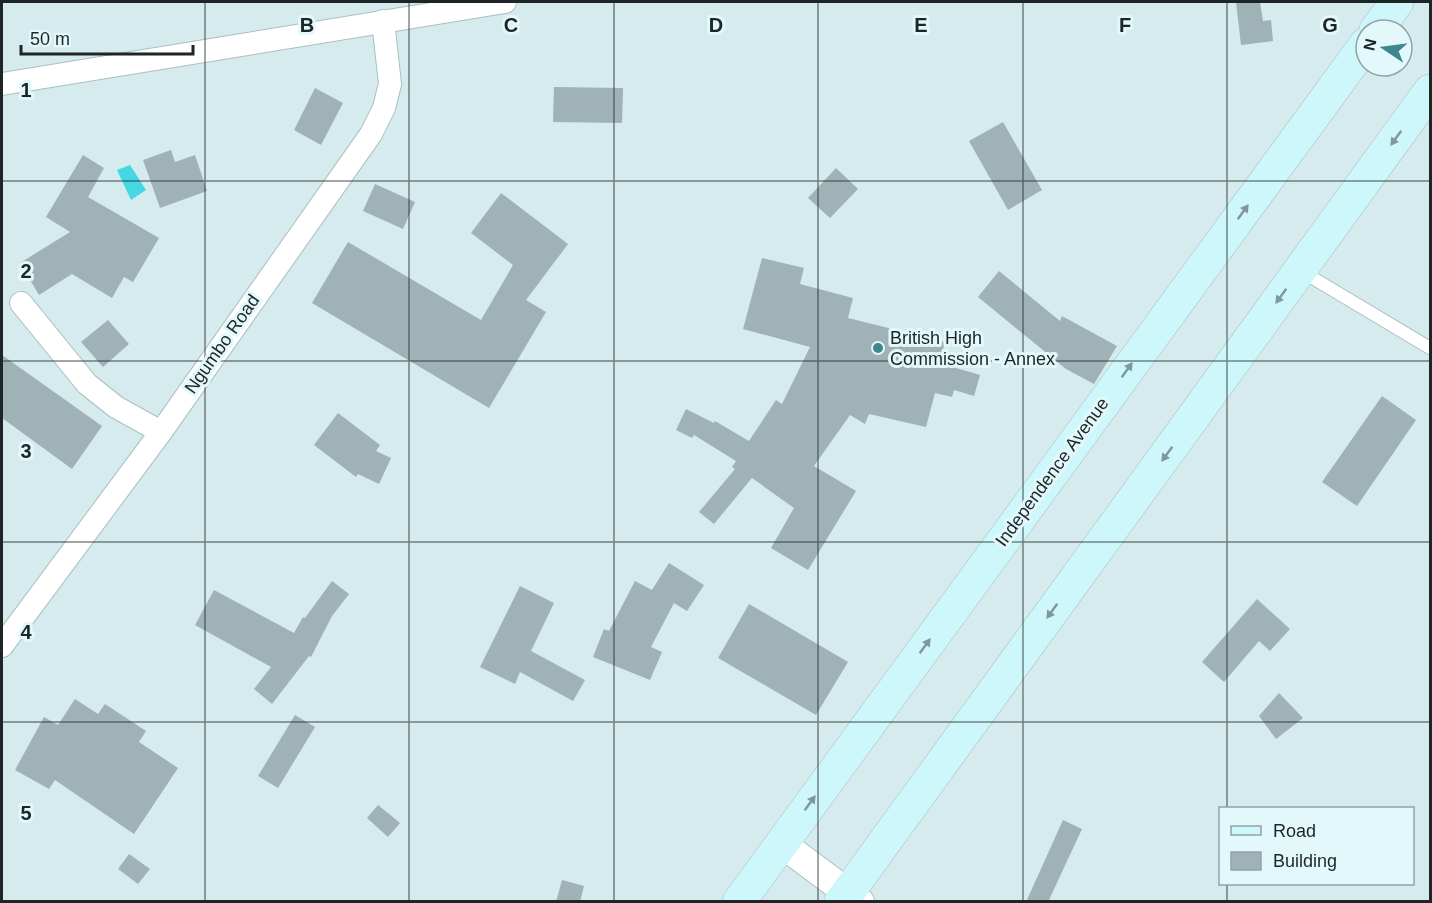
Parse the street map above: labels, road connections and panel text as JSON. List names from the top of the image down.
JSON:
{
  "streets": {
    "main road": ["Independence Avenue"],
    "street": ["Ngumbo Road"]
  },
  "places": ["British High Commission - Annex"],
  "legend": ["Road", "Building"],
  "scale_bar": "50 m",
  "north": "left",
  "grid": {
    "columns": [
      "B",
      "C",
      "D",
      "E",
      "F",
      "G"
    ],
    "rows": [
      "1",
      "2",
      "3",
      "4",
      "5"
    ]
  }
}
